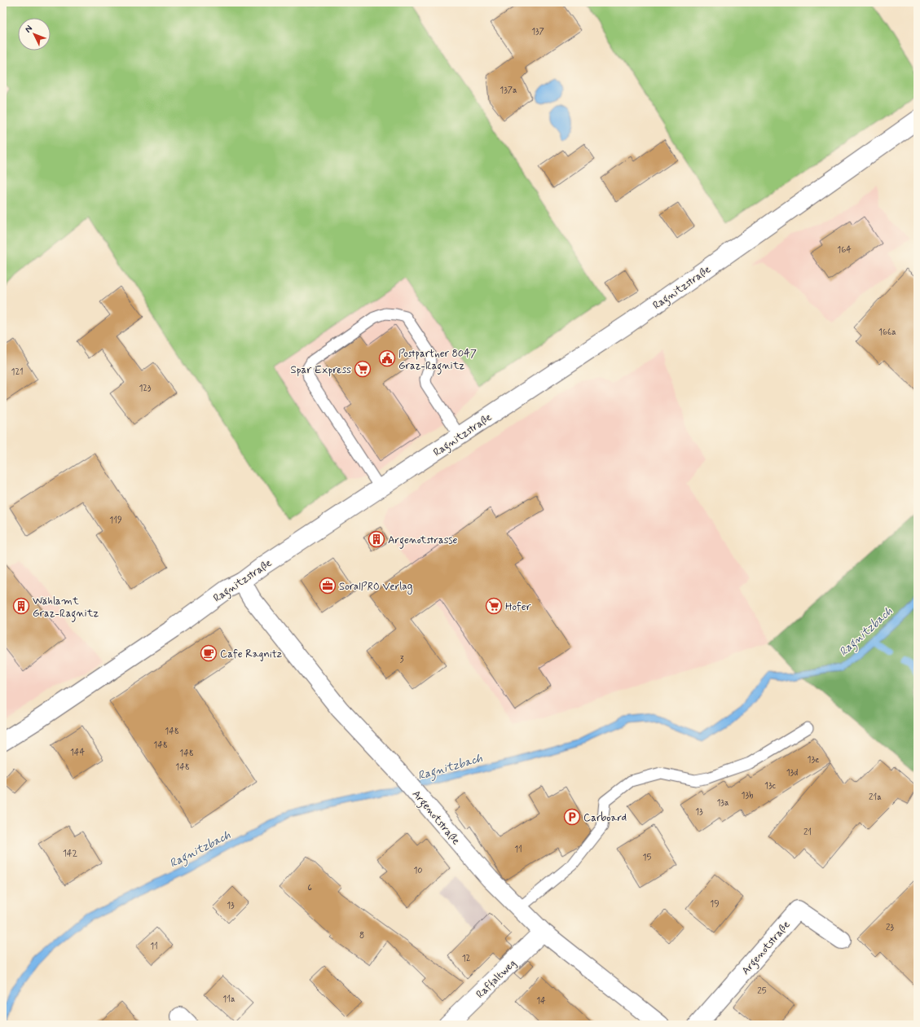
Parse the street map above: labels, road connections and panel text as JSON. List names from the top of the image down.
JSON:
{
  "streets": {
    "main road": ["Ragnitzstraße", "Argenotstraße", "Raffaltweg"]
  },
  "crossings": [
    ["Ragnitzstraße", "Argenotstraße"],
    ["Argenotstraße", "Raffaltweg"]
  ],
  "water": ["Ragnitzbach"],
  "places": {
    "public building": ["Postpartner 8047 Graz-Ragnitz"],
    "supermarket": ["Spar Express", "Hofer"],
    "building": ["Argenotstrasse", "Wählamt Graz-Ragnitz"],
    "office": ["SoralPRO Verlag"],
    "cafe": ["Cafe Ragnitz"],
    "parking": ["Carboard"]
  },
  "house_numbers": [
    "137",
    "137a",
    "164",
    "166a",
    "121",
    "123",
    "119",
    "3",
    "148",
    "148",
    "144",
    "148",
    "13e",
    "148",
    "13d",
    "13c",
    "13b",
    "21a",
    "13a",
    "13",
    "21",
    "11",
    "142",
    "15",
    "10",
    "6",
    "19",
    "13",
    "23",
    "8",
    "11",
    "12",
    "25",
    "11a",
    "14"
  ],
  "north": "top left"
}
